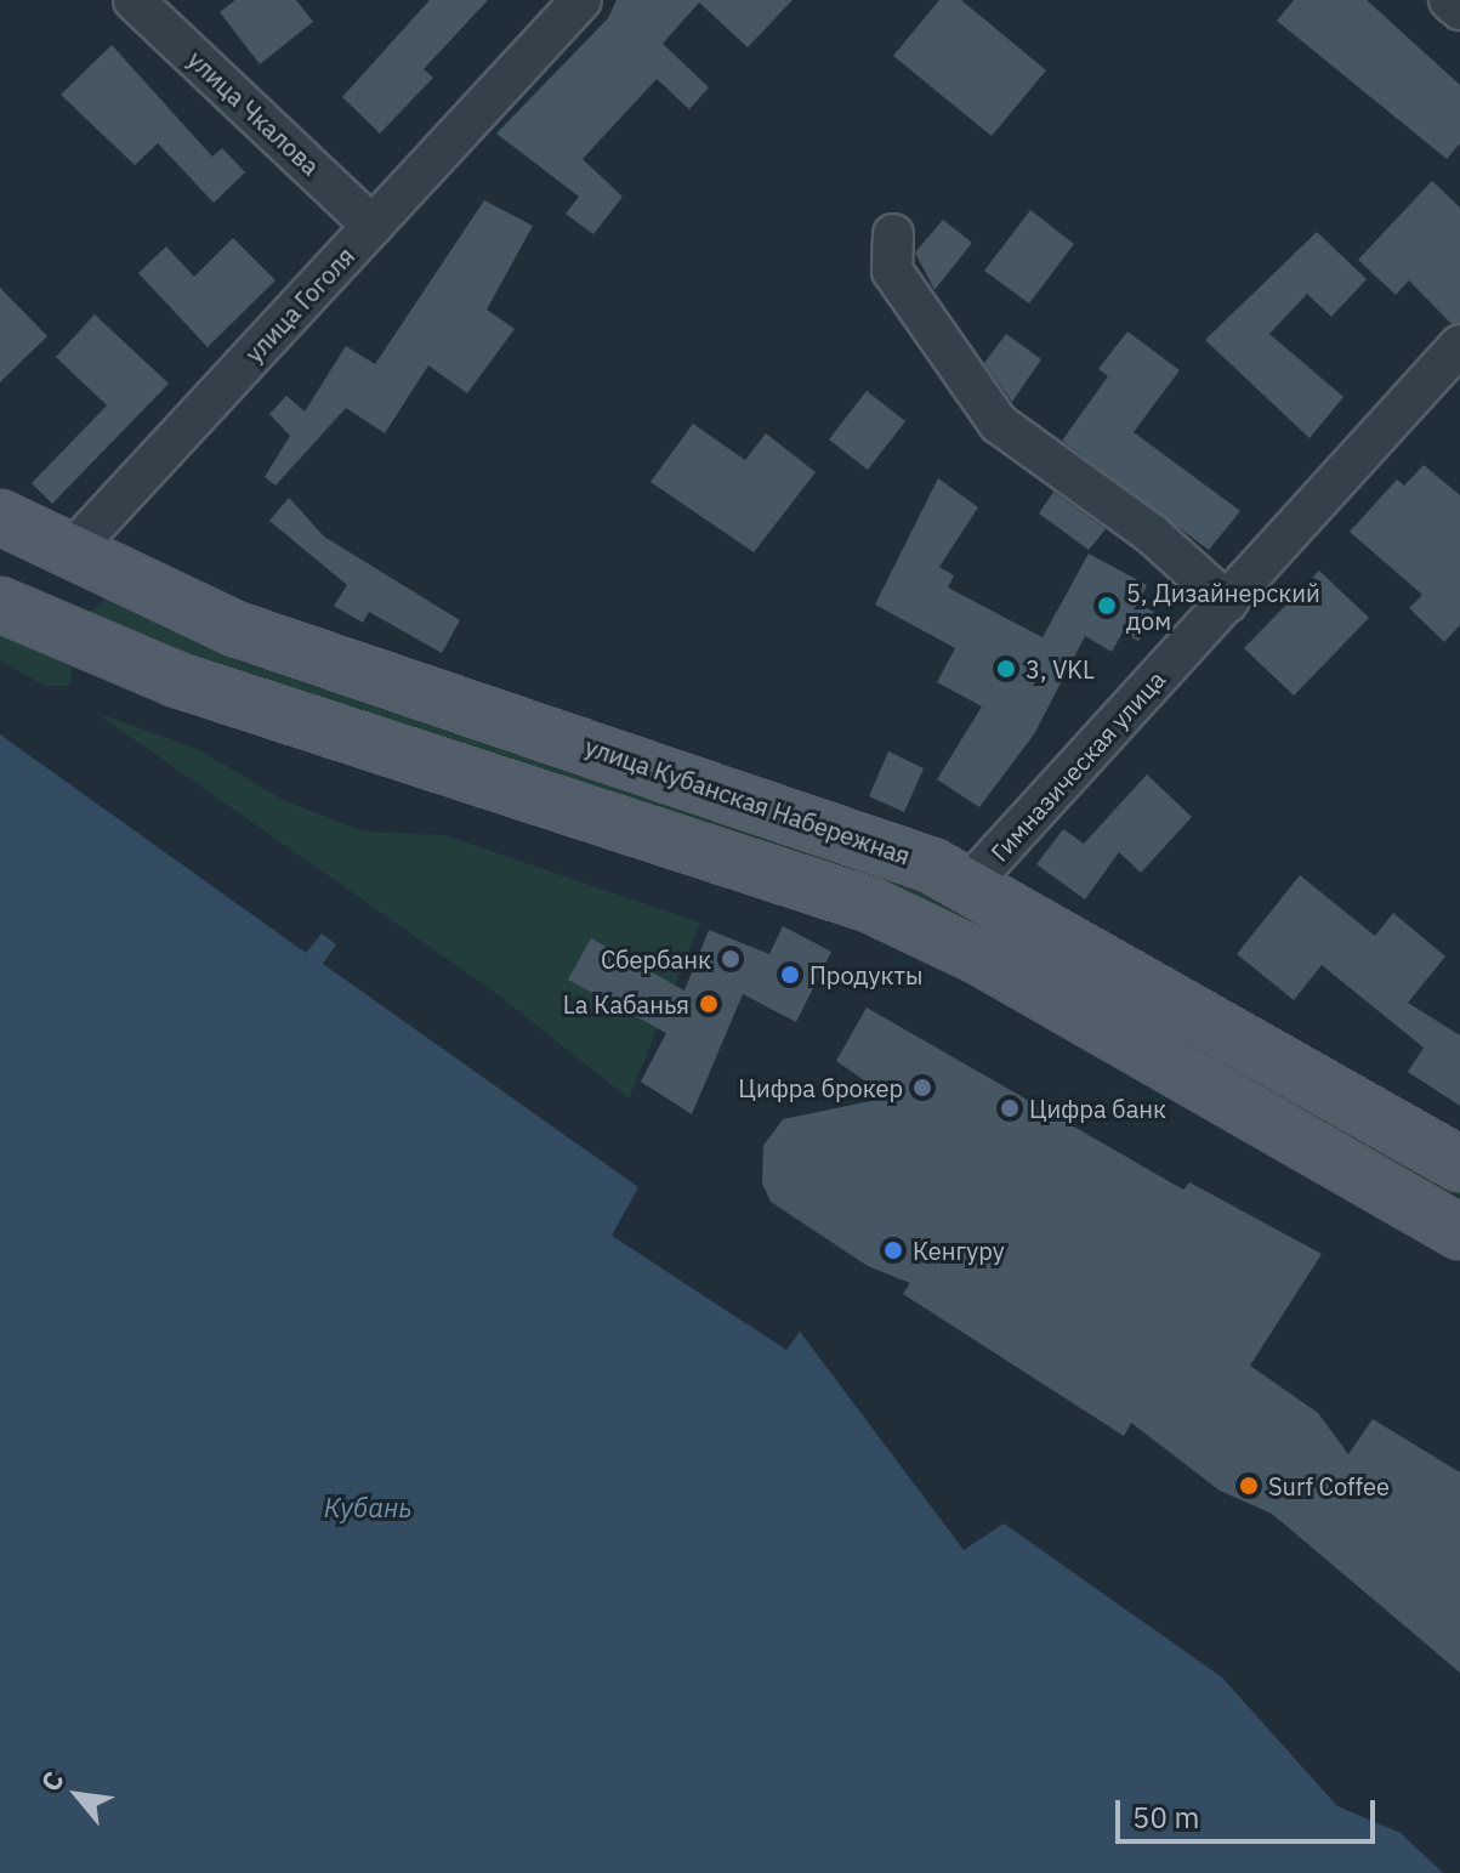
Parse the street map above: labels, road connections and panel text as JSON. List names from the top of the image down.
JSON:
{
  "streets": {
    "main road": ["улица Гоголя", "улица Кубанская Набережная"],
    "street": ["улица Чкалова", "Гимназическая улица"]
  },
  "crossings": [
    ["улица Чкалова", "улица Гоголя"],
    ["улица Гоголя", "улица Кубанская Набережная"],
    ["Гимназическая улица", "улица Кубанская Набережная"]
  ],
  "water": ["Кубань"],
  "places": [
    "5, Дизайнерский дом",
    "3, VKL",
    "Сбербанк",
    "Продукты",
    "La Кабанья",
    "Цифра брокер",
    "Цифра банк",
    "Кенгуру",
    "Surf Coffee"
  ],
  "scale_bar": "50 m",
  "north": "top left"
}
